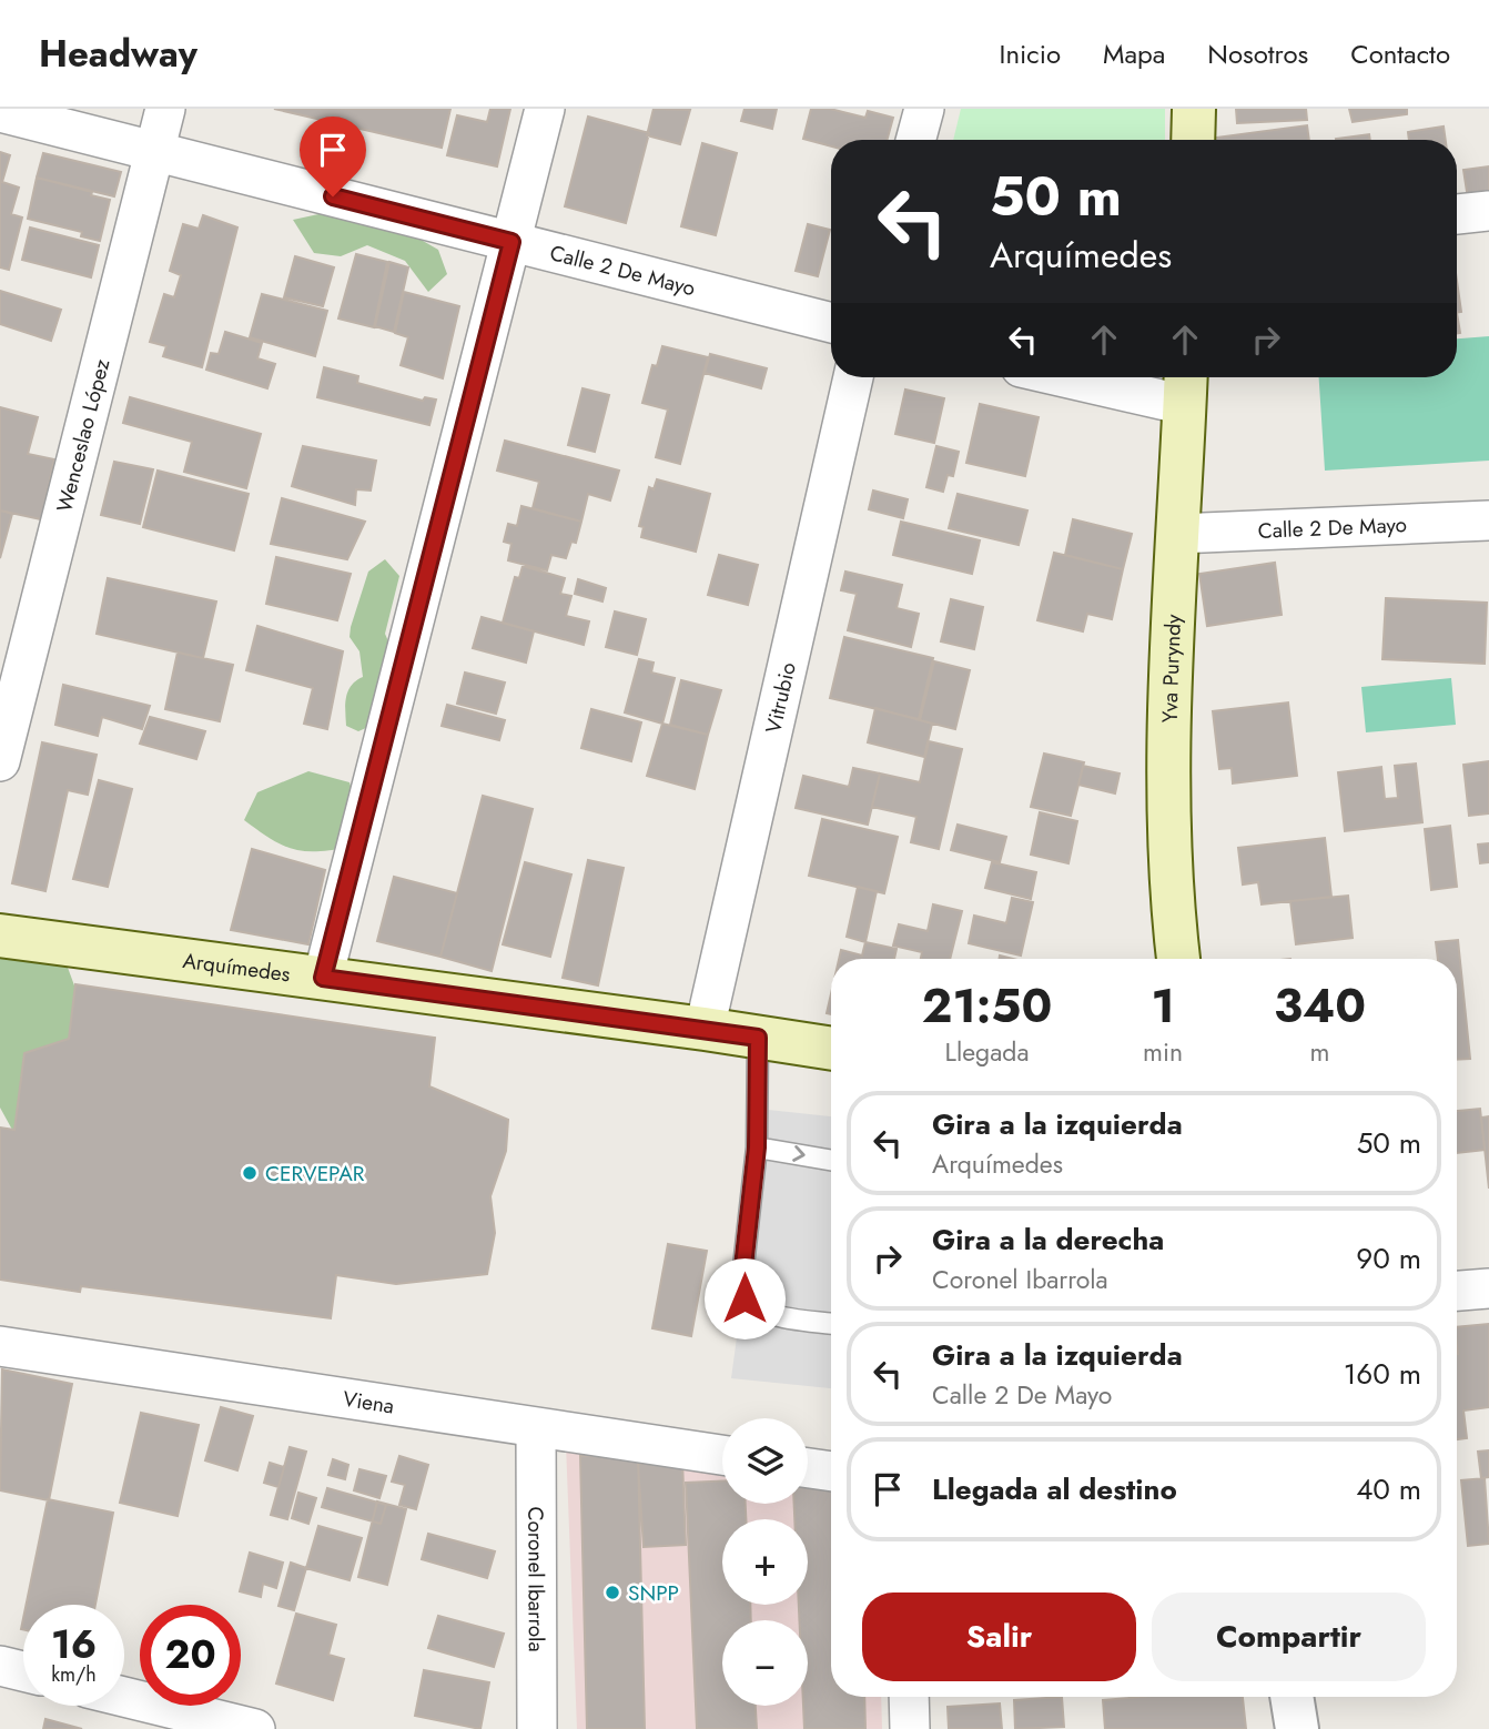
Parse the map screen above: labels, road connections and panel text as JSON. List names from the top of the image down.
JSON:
{
  "streets": {
    "main road": ["Yva Puryndy", "Arquímedes"],
    "street": [
      "Calle 2 De Mayo",
      "Wenceslao López",
      "Vitrubio",
      "Viena",
      "Coronel Ibarrola"
    ]
  },
  "crossings": [
    ["Calle 2 De Mayo", "Wenceslao López"],
    ["Calle 2 De Mayo", "Yva Puryndy"],
    ["Vitrubio", "Arquímedes"],
    ["Viena", "Coronel Ibarrola"]
  ],
  "places": ["CERVEPAR", "SNPP"],
  "page": {
    "header": "Headway",
    "nav": [
      "Inicio",
      "Mapa",
      "Nosotros",
      "Contacto"
    ],
    "turn": ["50 m", "Arquímedes"],
    "eta": [
      "21:50",
      "Llegada",
      "1",
      "min",
      "340",
      "m"
    ],
    "list": [
      {
        "name": "Gira a la izquierda",
        "note": "Arquímedes",
        "value": "50 m"
      },
      {
        "name": "Gira a la derecha",
        "note": "Coronel Ibarrola",
        "value": "90 m"
      },
      {
        "name": "Gira a la izquierda",
        "note": "Calle 2 De Mayo",
        "value": "160 m"
      },
      {
        "name": "Llegada al destino",
        "value": "40 m"
      }
    ],
    "map_buttons": ["+", "−"],
    "buttons": ["Salir", "Compartir"],
    "speed": "16 km/h",
    "limit": "20"
  }
}
